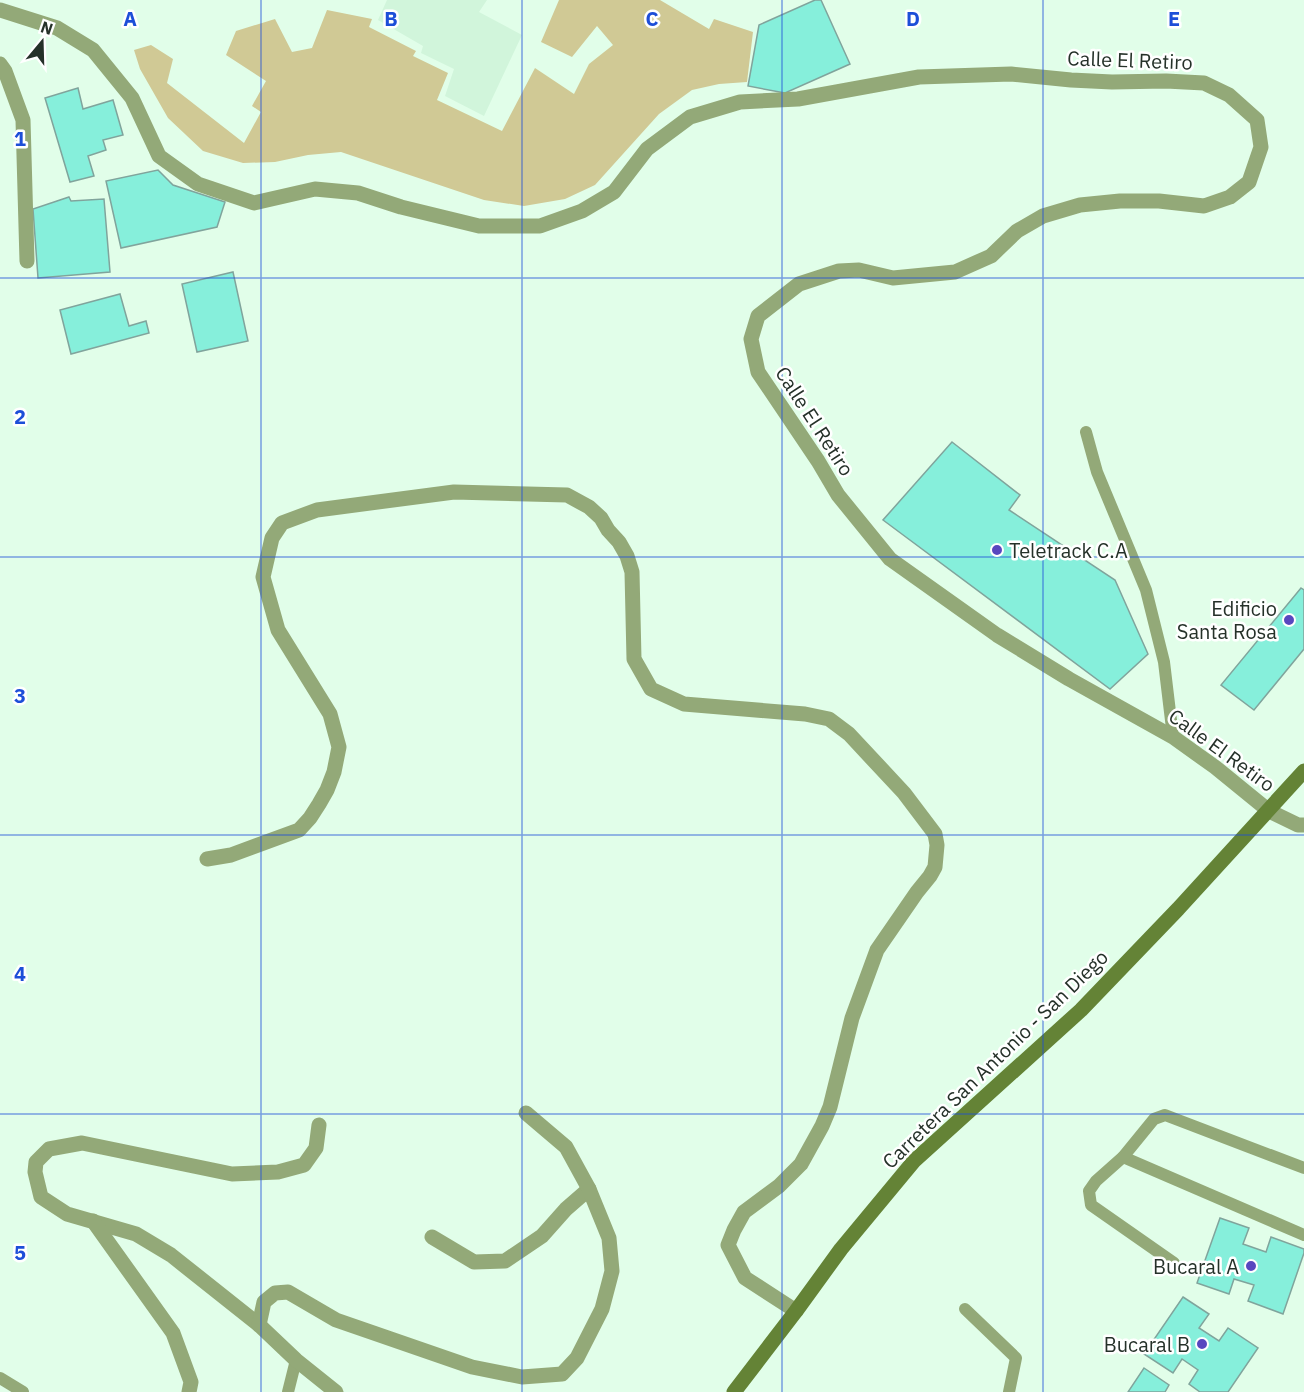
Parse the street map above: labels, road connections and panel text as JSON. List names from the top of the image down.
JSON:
{
  "streets": {
    "street": ["Calle El Retiro", "Carretera San Antonio - San Diego"]
  },
  "crossings": [
    ["Calle El Retiro", "Carretera San Antonio - San Diego"]
  ],
  "places": [
    "Teletrack C.A",
    "Edificio Santa Rosa",
    "Bucaral A",
    "Bucaral B"
  ],
  "north": "top",
  "grid": {
    "columns": [
      "A",
      "B",
      "C",
      "D",
      "E"
    ],
    "rows": [
      "1",
      "2",
      "3",
      "4",
      "5"
    ]
  }
}
